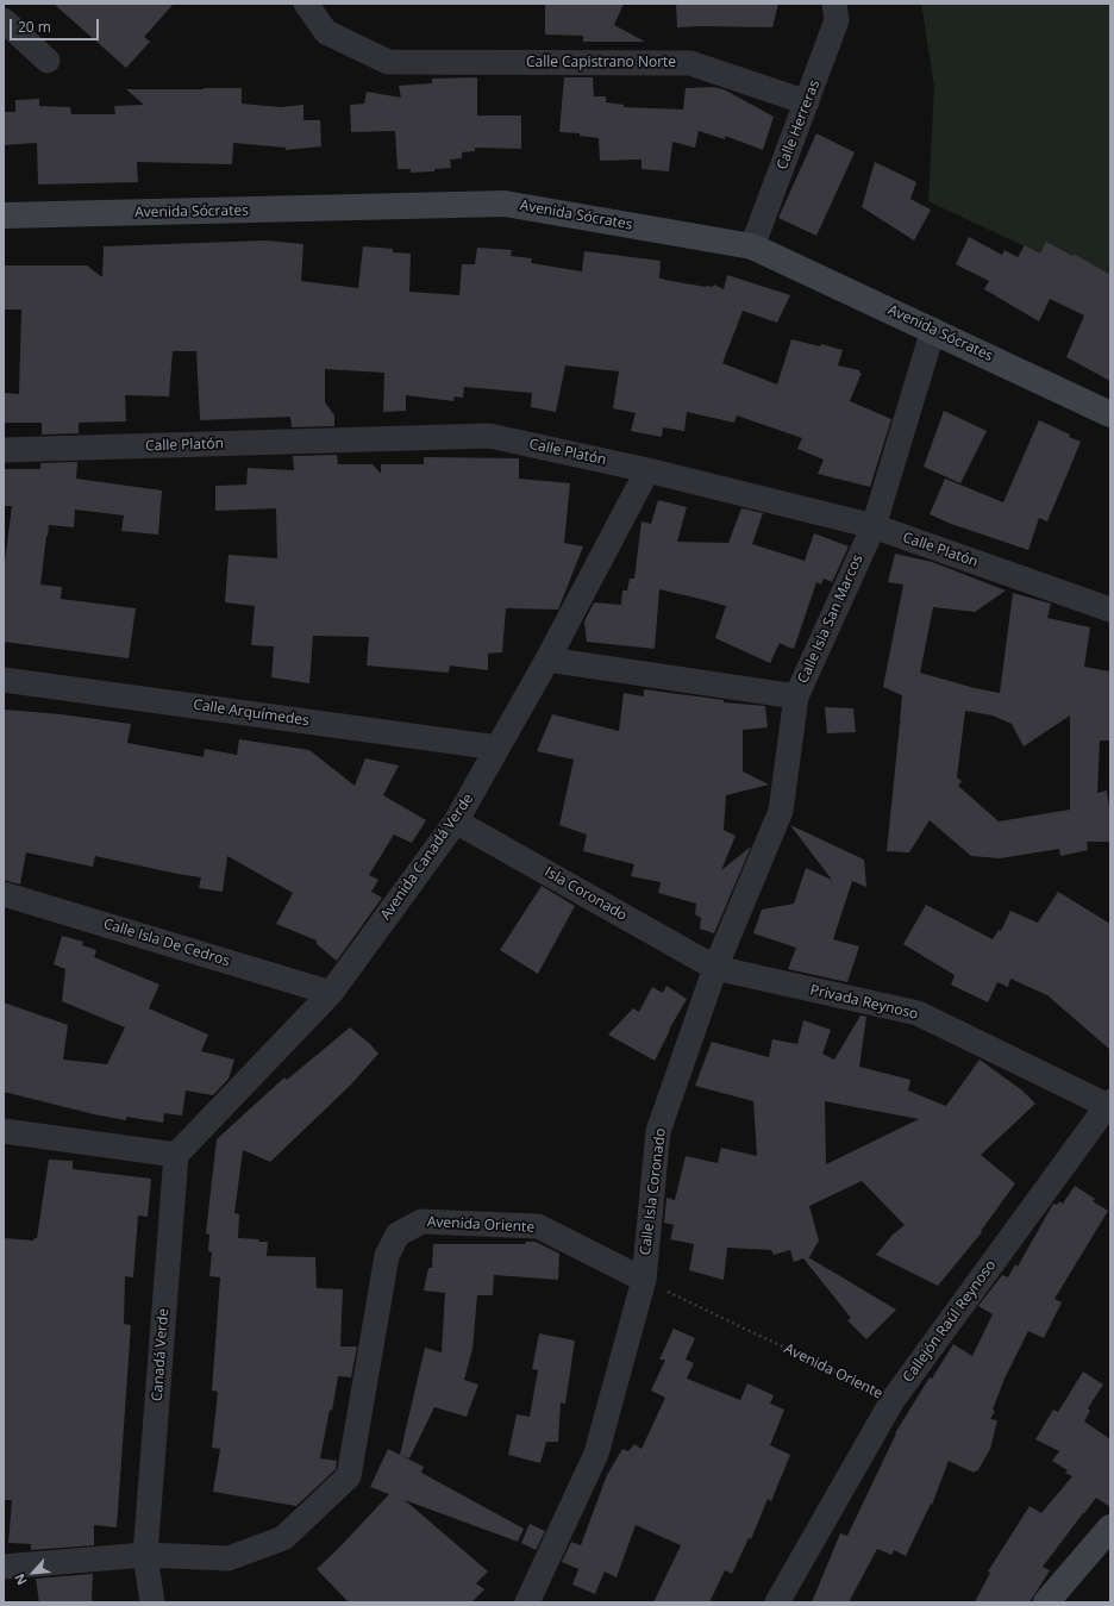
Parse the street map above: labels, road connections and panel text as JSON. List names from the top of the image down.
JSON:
{
  "streets": {
    "street": [
      "Calle Capistrano Norte",
      "Calle Herreras",
      "Avenida Sócrates",
      "Calle Platón",
      "Calle Isla San Marcos",
      "Calle Arquímedes",
      "Avenida Canadá Verde",
      "Isla Coronado",
      "Calle Isla De Cedros",
      "Privada Reynoso",
      "Calle Isla Coronado",
      "Avenida Oriente",
      "Callejón Raúl Reynoso",
      "Canadá Verde"
    ]
  },
  "crossings": [
    ["Calle Capistrano Norte", "Calle Herreras"],
    ["Calle Herreras", "Avenida Sócrates"],
    ["Avenida Sócrates", "Calle Isla San Marcos"],
    ["Calle Platón", "Calle Isla San Marcos"],
    ["Calle Platón", "Avenida Canadá Verde"],
    ["Calle Isla San Marcos", "Avenida Canadá Verde"],
    ["Calle Isla San Marcos", "Calle Isla Coronado"],
    ["Calle Arquímedes", "Avenida Canadá Verde"],
    ["Avenida Canadá Verde", "Isla Coronado"],
    ["Avenida Canadá Verde", "Calle Isla De Cedros"],
    ["Avenida Canadá Verde", "Canadá Verde"],
    ["Isla Coronado", "Privada Reynoso"],
    ["Isla Coronado", "Calle Isla Coronado"],
    ["Privada Reynoso", "Calle Isla Coronado"],
    ["Privada Reynoso", "Callejón Raúl Reynoso"],
    ["Calle Isla Coronado", "Avenida Oriente"],
    ["Avenida Oriente", "Callejón Raúl Reynoso"],
    ["Avenida Oriente", "Canadá Verde"]
  ],
  "scale_bar": "20 m",
  "north": "bottom left"
}
